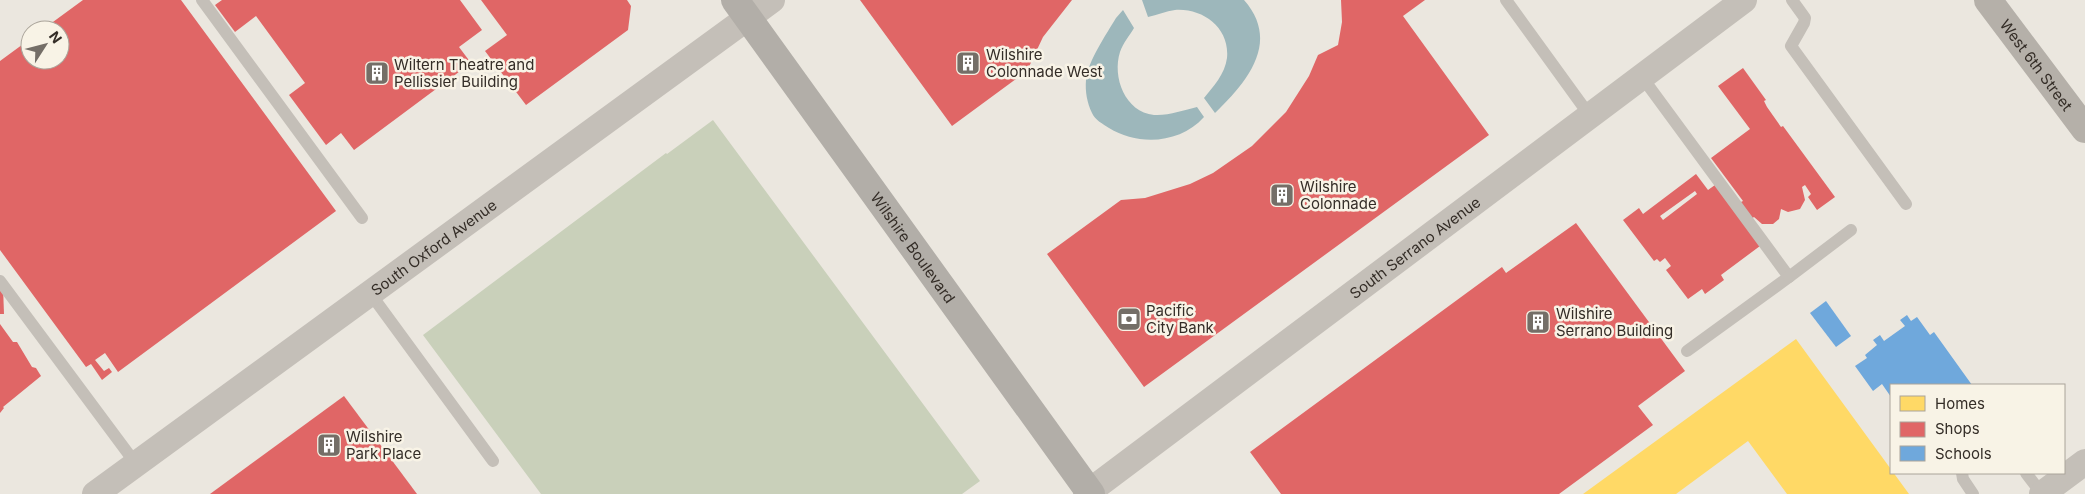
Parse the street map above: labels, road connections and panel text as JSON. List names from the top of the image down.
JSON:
{
  "streets": {
    "main road": ["West 6th Street", "Wilshire Boulevard"],
    "street": ["South Oxford Avenue", "South Serrano Avenue"]
  },
  "crossings": [
    ["South Oxford Avenue", "Wilshire Boulevard"],
    ["Wilshire Boulevard", "South Serrano Avenue"]
  ],
  "places": {
    "building": [
      "Wilshire Colonnade West",
      "Wiltern Theatre and Pellissier Building",
      "Wilshire Colonnade",
      "Wilshire Serrano Building",
      "Wilshire Park Place"
    ],
    "bank": ["Pacific City Bank"]
  },
  "legend": ["Homes", "Shops", "Schools"],
  "north": "top right"
}
